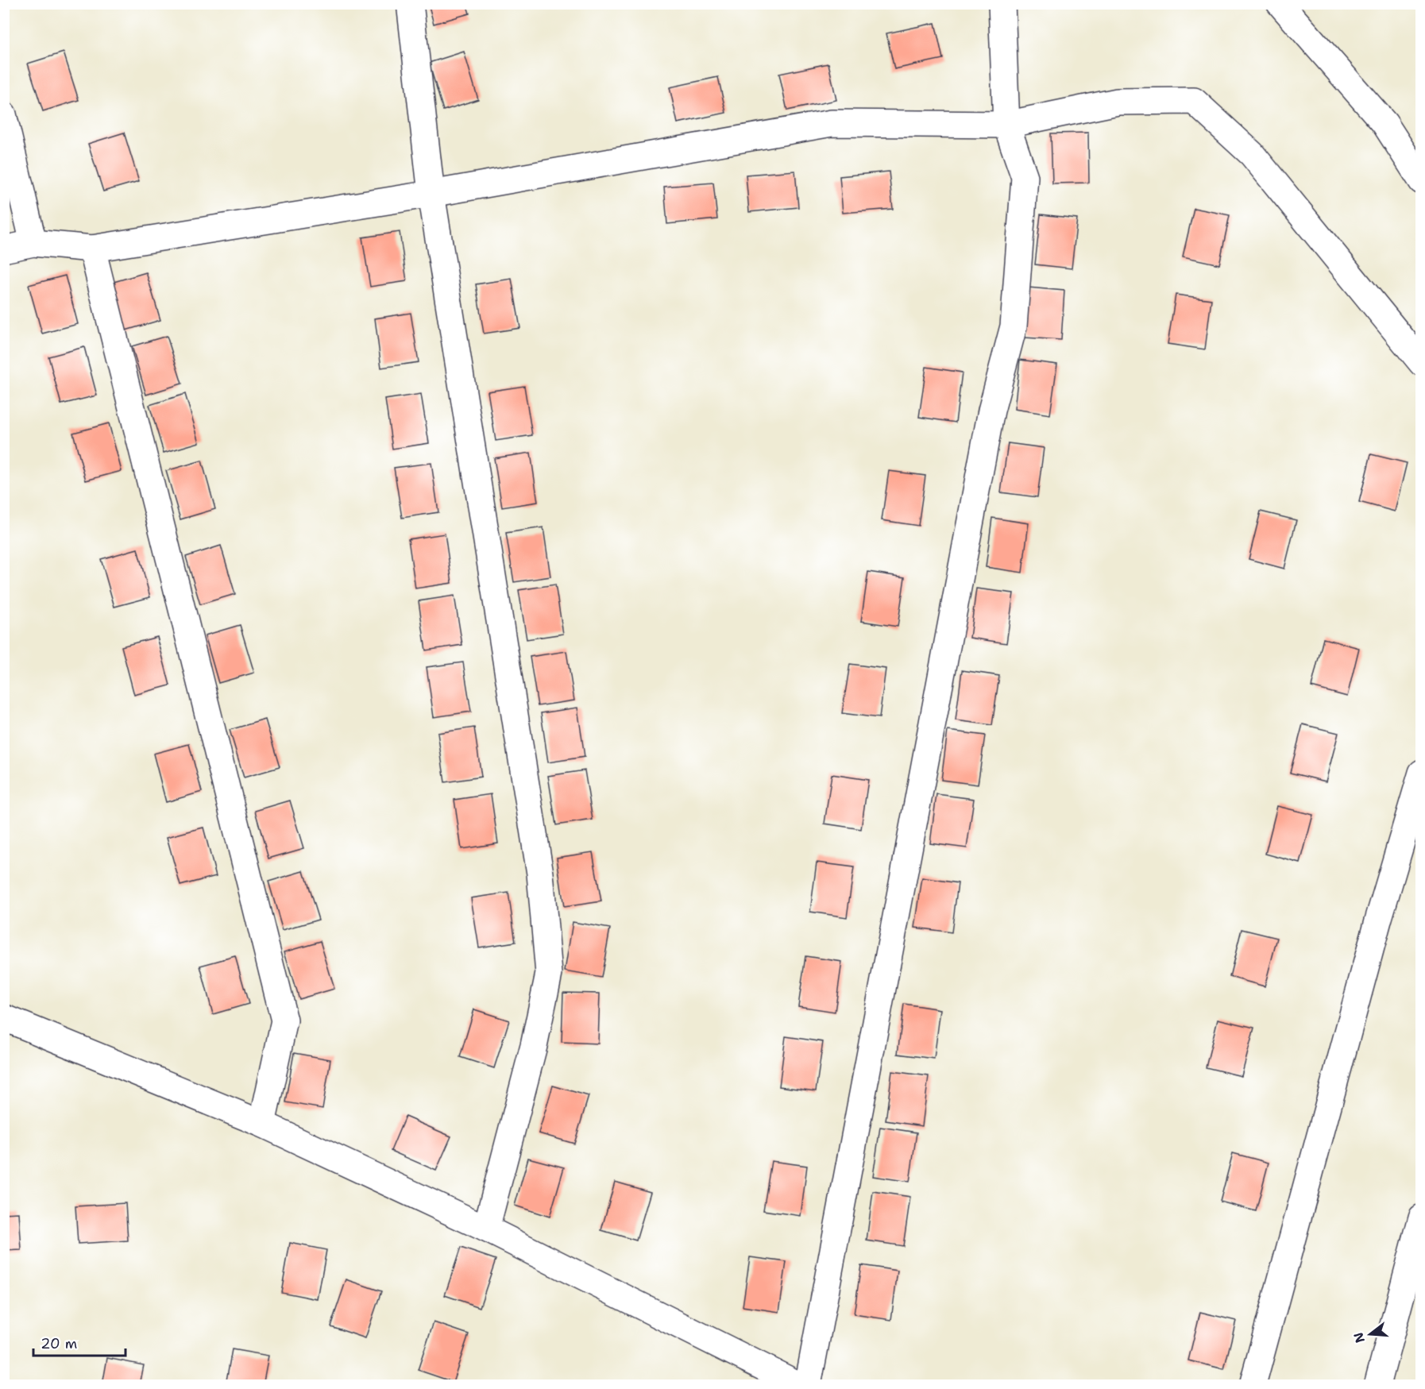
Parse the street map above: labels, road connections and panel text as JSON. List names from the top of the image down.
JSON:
{
  "scale_bar": "20 m",
  "north": "left"
}
